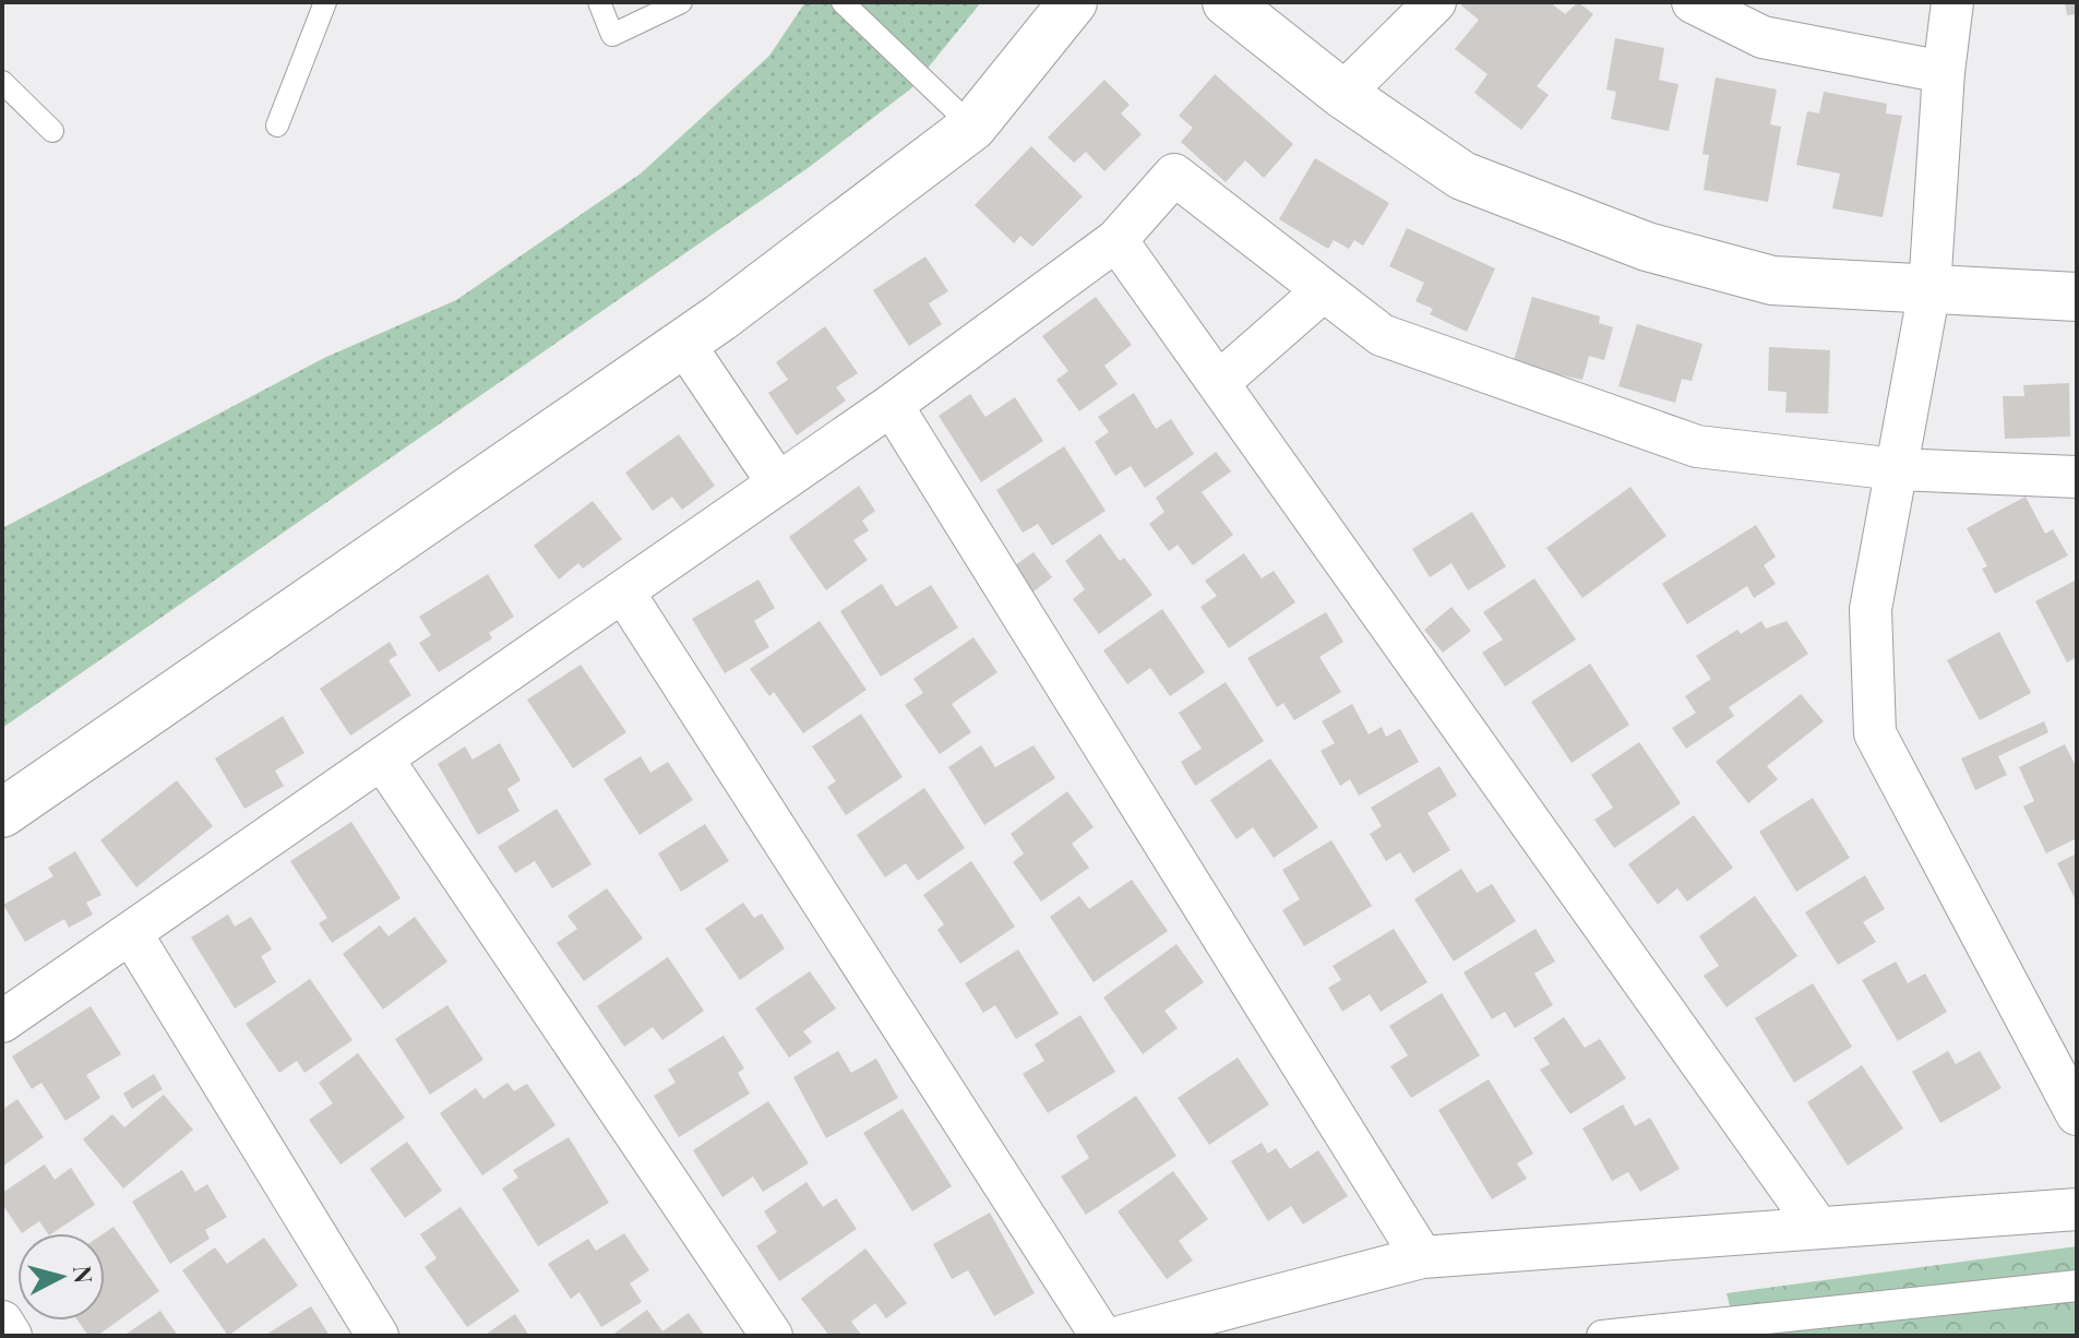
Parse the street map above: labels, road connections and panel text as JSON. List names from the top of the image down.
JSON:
{
  "north": "right"
}
